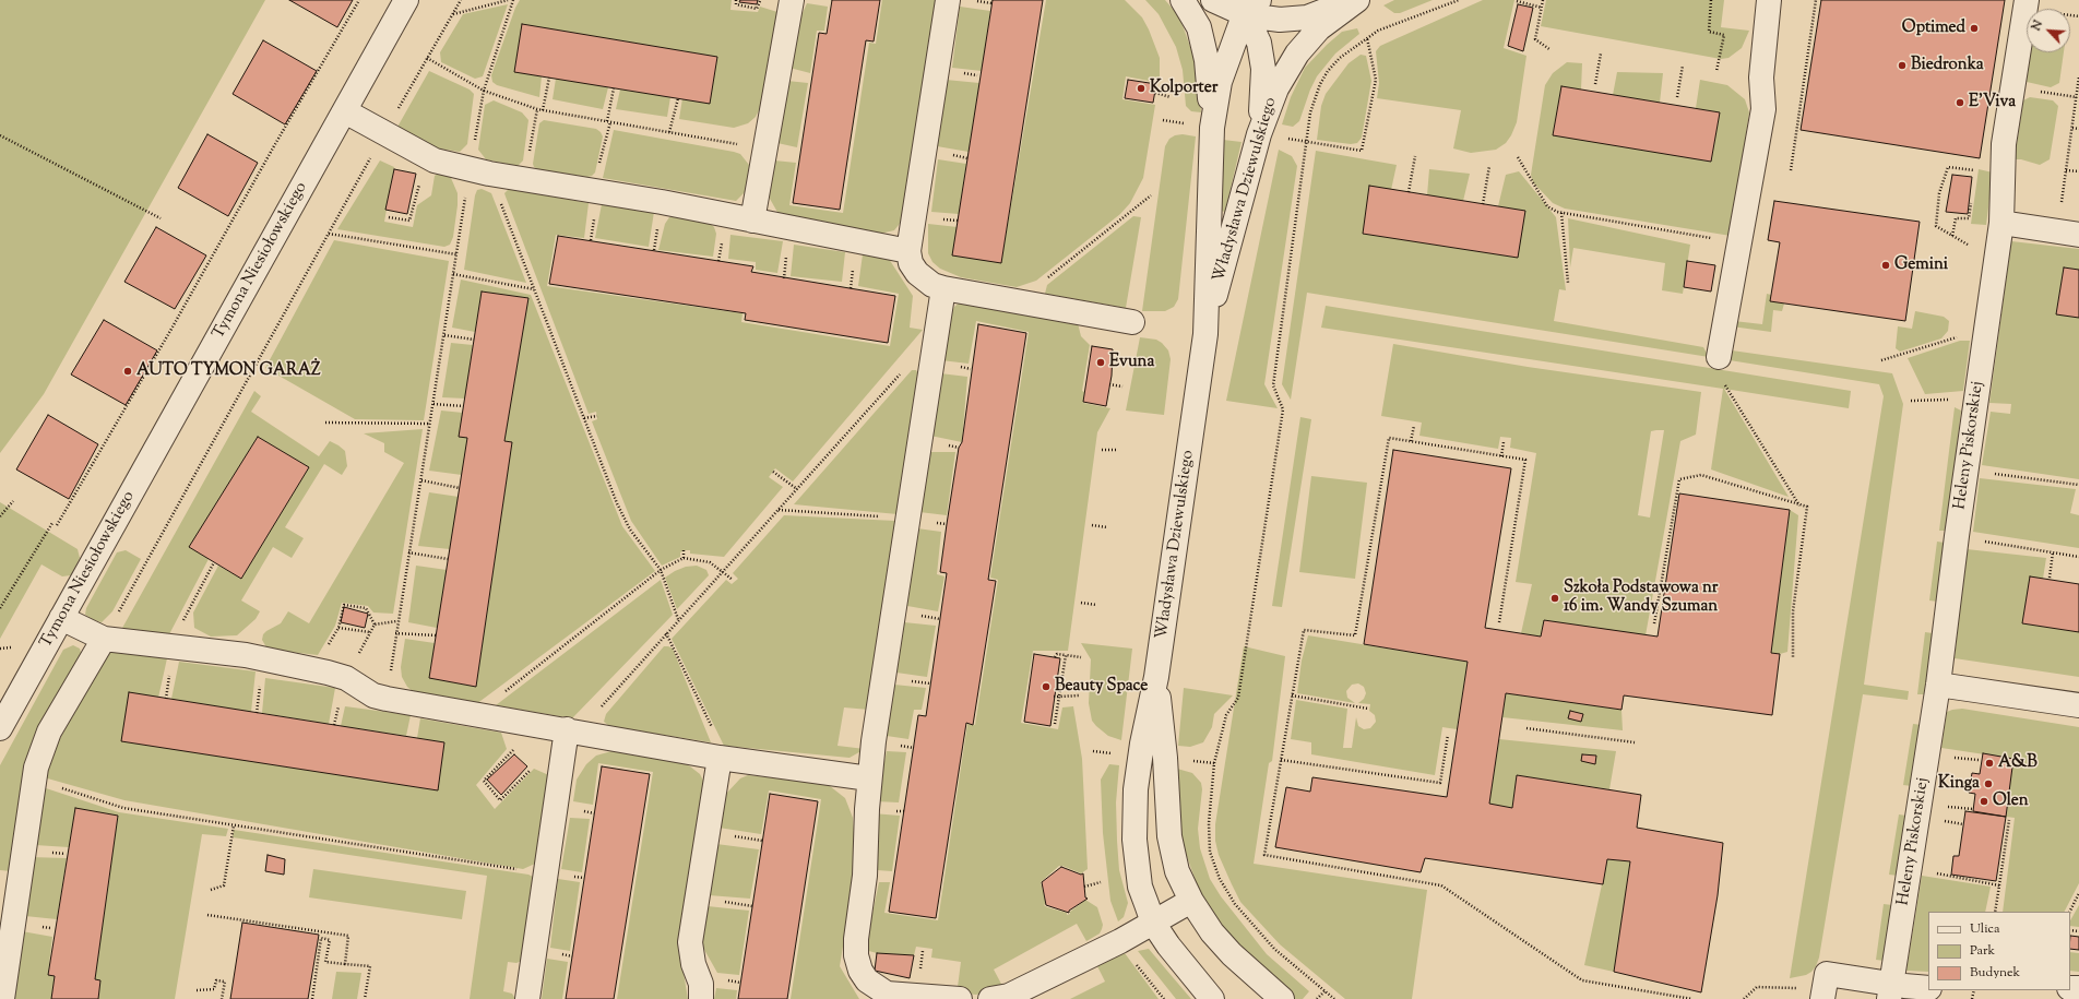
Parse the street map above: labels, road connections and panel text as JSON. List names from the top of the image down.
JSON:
{
  "streets": {
    "street": ["Władysława Dziewulskiego", "Tymona Niesiołowskiego", "Heleny Piskorskiej"]
  },
  "places": [
    "Optimed",
    "Biedronka",
    "Kolporter",
    "E'Viva",
    "Gemini",
    "Evuna",
    "AUTO TYMON GARAŻ",
    "Szkoła Podstawowa nr 16 im. Wandy Szuman",
    "Beauty Space",
    "A&B",
    "Kinga",
    "Olen"
  ],
  "legend": ["Ulica", "Park", "Budynek"],
  "north": "top left"
}
